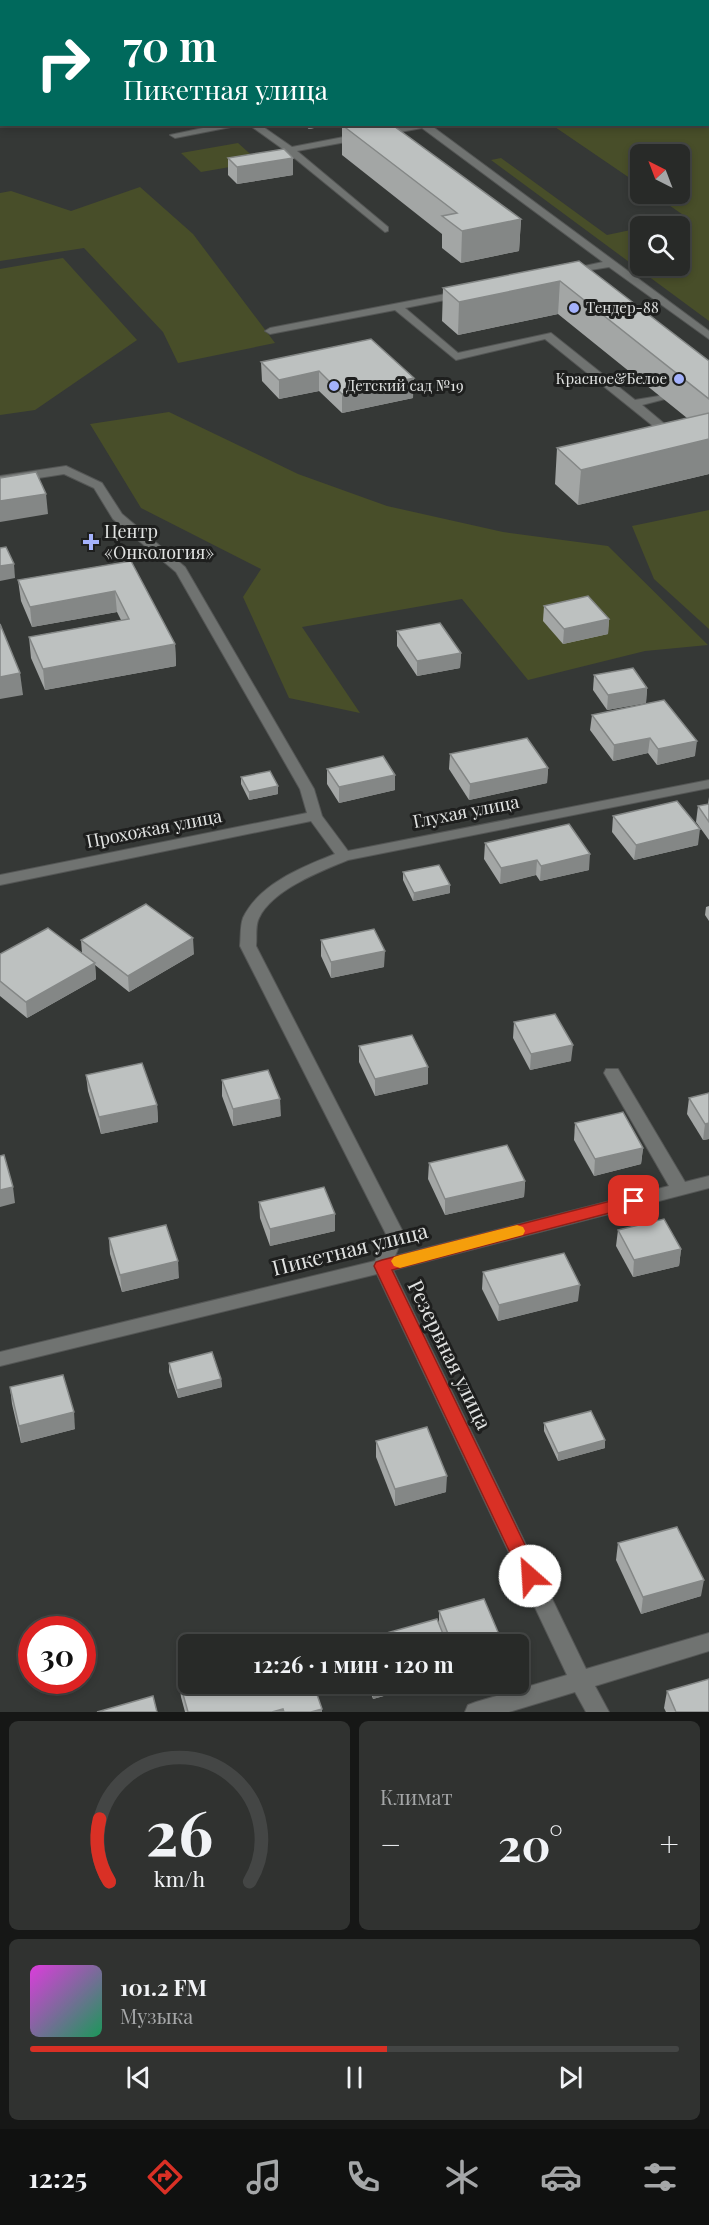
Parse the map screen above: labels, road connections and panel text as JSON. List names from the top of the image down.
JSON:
{
  "streets": {
    "street": [
      "Глухая улица",
      "Прохожая улица",
      "Пикетная улица",
      "Резервная улица"
    ]
  },
  "crossings": [
    ["Глухая улица", "Пикетная улица"],
    ["Глухая улица", "Резервная улица"],
    ["Пикетная улица", "Резервная улица"]
  ],
  "places": {
    "other": ["Тендер-88", "Красное&Белое", "Детский сад №19"],
    "health": ["Центр «Онкология»"]
  },
  "north": "top left",
  "page": {
    "turn": ["70 m", "Пикетная улица"],
    "limit": "30",
    "trip": "12:26 · 1 мин · 120 m",
    "tile": "Климат",
    "heat": ["−", "20°", "+"],
    "song": ["101.2 FM", "Музыка"],
    "tabs": "12:25",
    "gauge": ["26", "km/h"]
  }
}
